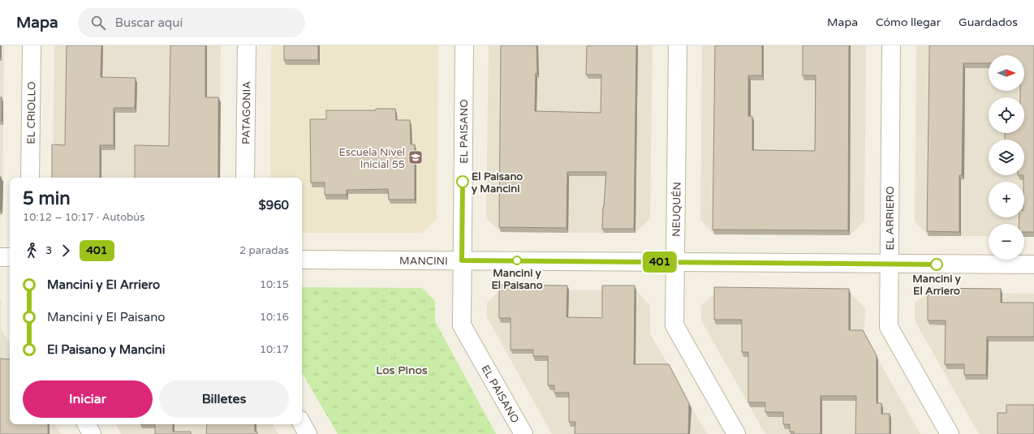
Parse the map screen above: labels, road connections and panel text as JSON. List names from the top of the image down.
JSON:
{
  "streets": {
    "street": [
      "EL CRIOLLO",
      "PATAGONIA",
      "EL PAISANO",
      "NEUQUÉN",
      "EL ARRIERO",
      "MANCINI"
    ]
  },
  "crossings": [
    ["EL PAISANO", "MANCINI"],
    ["NEUQUÉN", "MANCINI"],
    ["EL ARRIERO", "MANCINI"]
  ],
  "districts": ["Los Pinos"],
  "places": {
    "school or university": ["Escuela Nivel Inicial 55"],
    "other": ["El Paisano y Mancini", "Mancini y El Paisano", "Mancini y El Arriero"]
  },
  "lines": ["bus line 401"],
  "north": "right",
  "page": {
    "header": "Mapa",
    "search": "Buscar aquí",
    "nav": ["Mapa", "Cómo llegar", "Guardados"],
    "on_map": "401",
    "map_buttons": ["+", "−"],
    "heading": ["5 min", "10:12 – 10:17 · Autobús", "$960"],
    "legs": ["3", "401", "2 paradas"],
    "list": [
      {
        "name": "Mancini y El Arriero",
        "value": "10:15"
      },
      {
        "name": "Mancini y El Paisano",
        "value": "10:16"
      },
      {
        "name": "El Paisano y Mancini",
        "value": "10:17"
      }
    ],
    "buttons": ["Iniciar", "Billetes"]
  }
}
